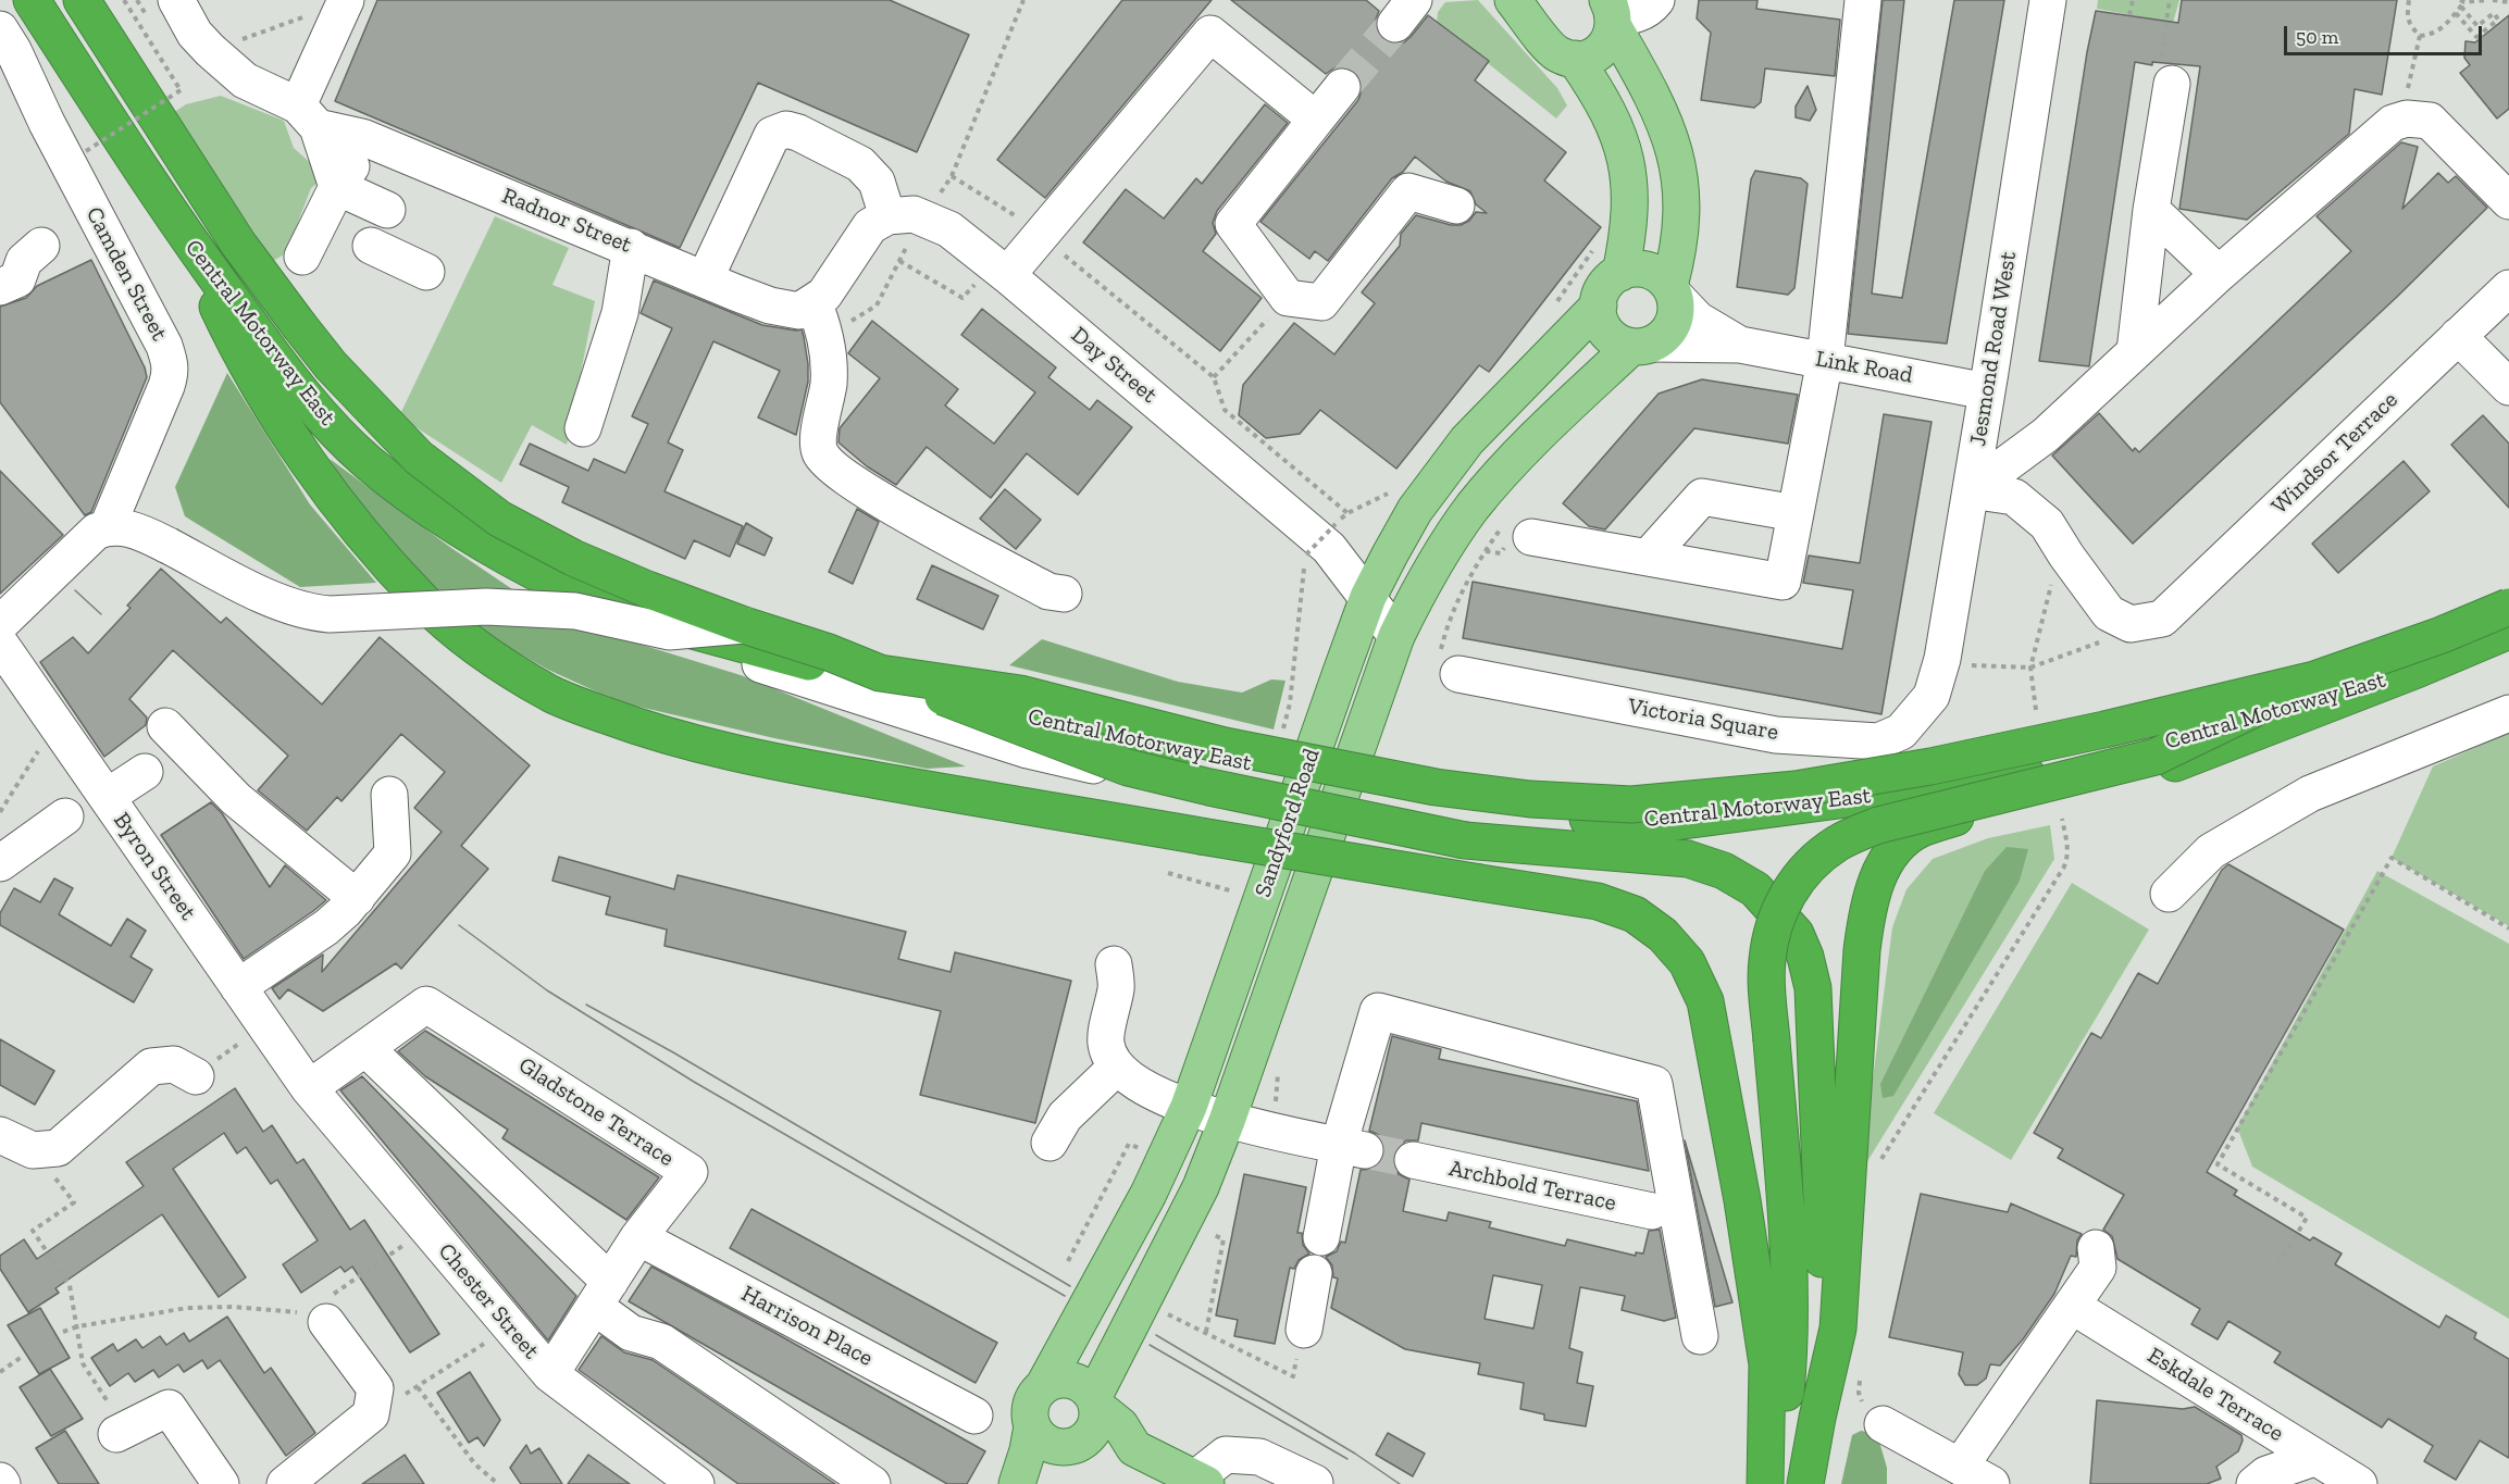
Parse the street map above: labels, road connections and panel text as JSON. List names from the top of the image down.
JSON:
{
  "streets": {
    "highway": ["Central Motorway East"],
    "main road": ["Sandyford Road"],
    "street": [
      "Radnor Street",
      "Camden Street",
      "Jesmond Road West",
      "Day Street",
      "Link Road",
      "Windsor Terrace",
      "Victoria Square",
      "Byron Street",
      "Gladstone Terrace",
      "Archbold Terrace",
      "Chester Street",
      "Harrison Place",
      "Eskdale Terrace"
    ]
  },
  "crossings": [
    ["Jesmond Road West", "Link Road"],
    ["Jesmond Road West", "Victoria Square"],
    ["Day Street", "Sandyford Road"],
    ["Link Road", "Sandyford Road"],
    ["Byron Street", "Chester Street"],
    ["Gladstone Terrace", "Chester Street"],
    ["Gladstone Terrace", "Harrison Place"]
  ],
  "scale_bar": "50 m"
}
